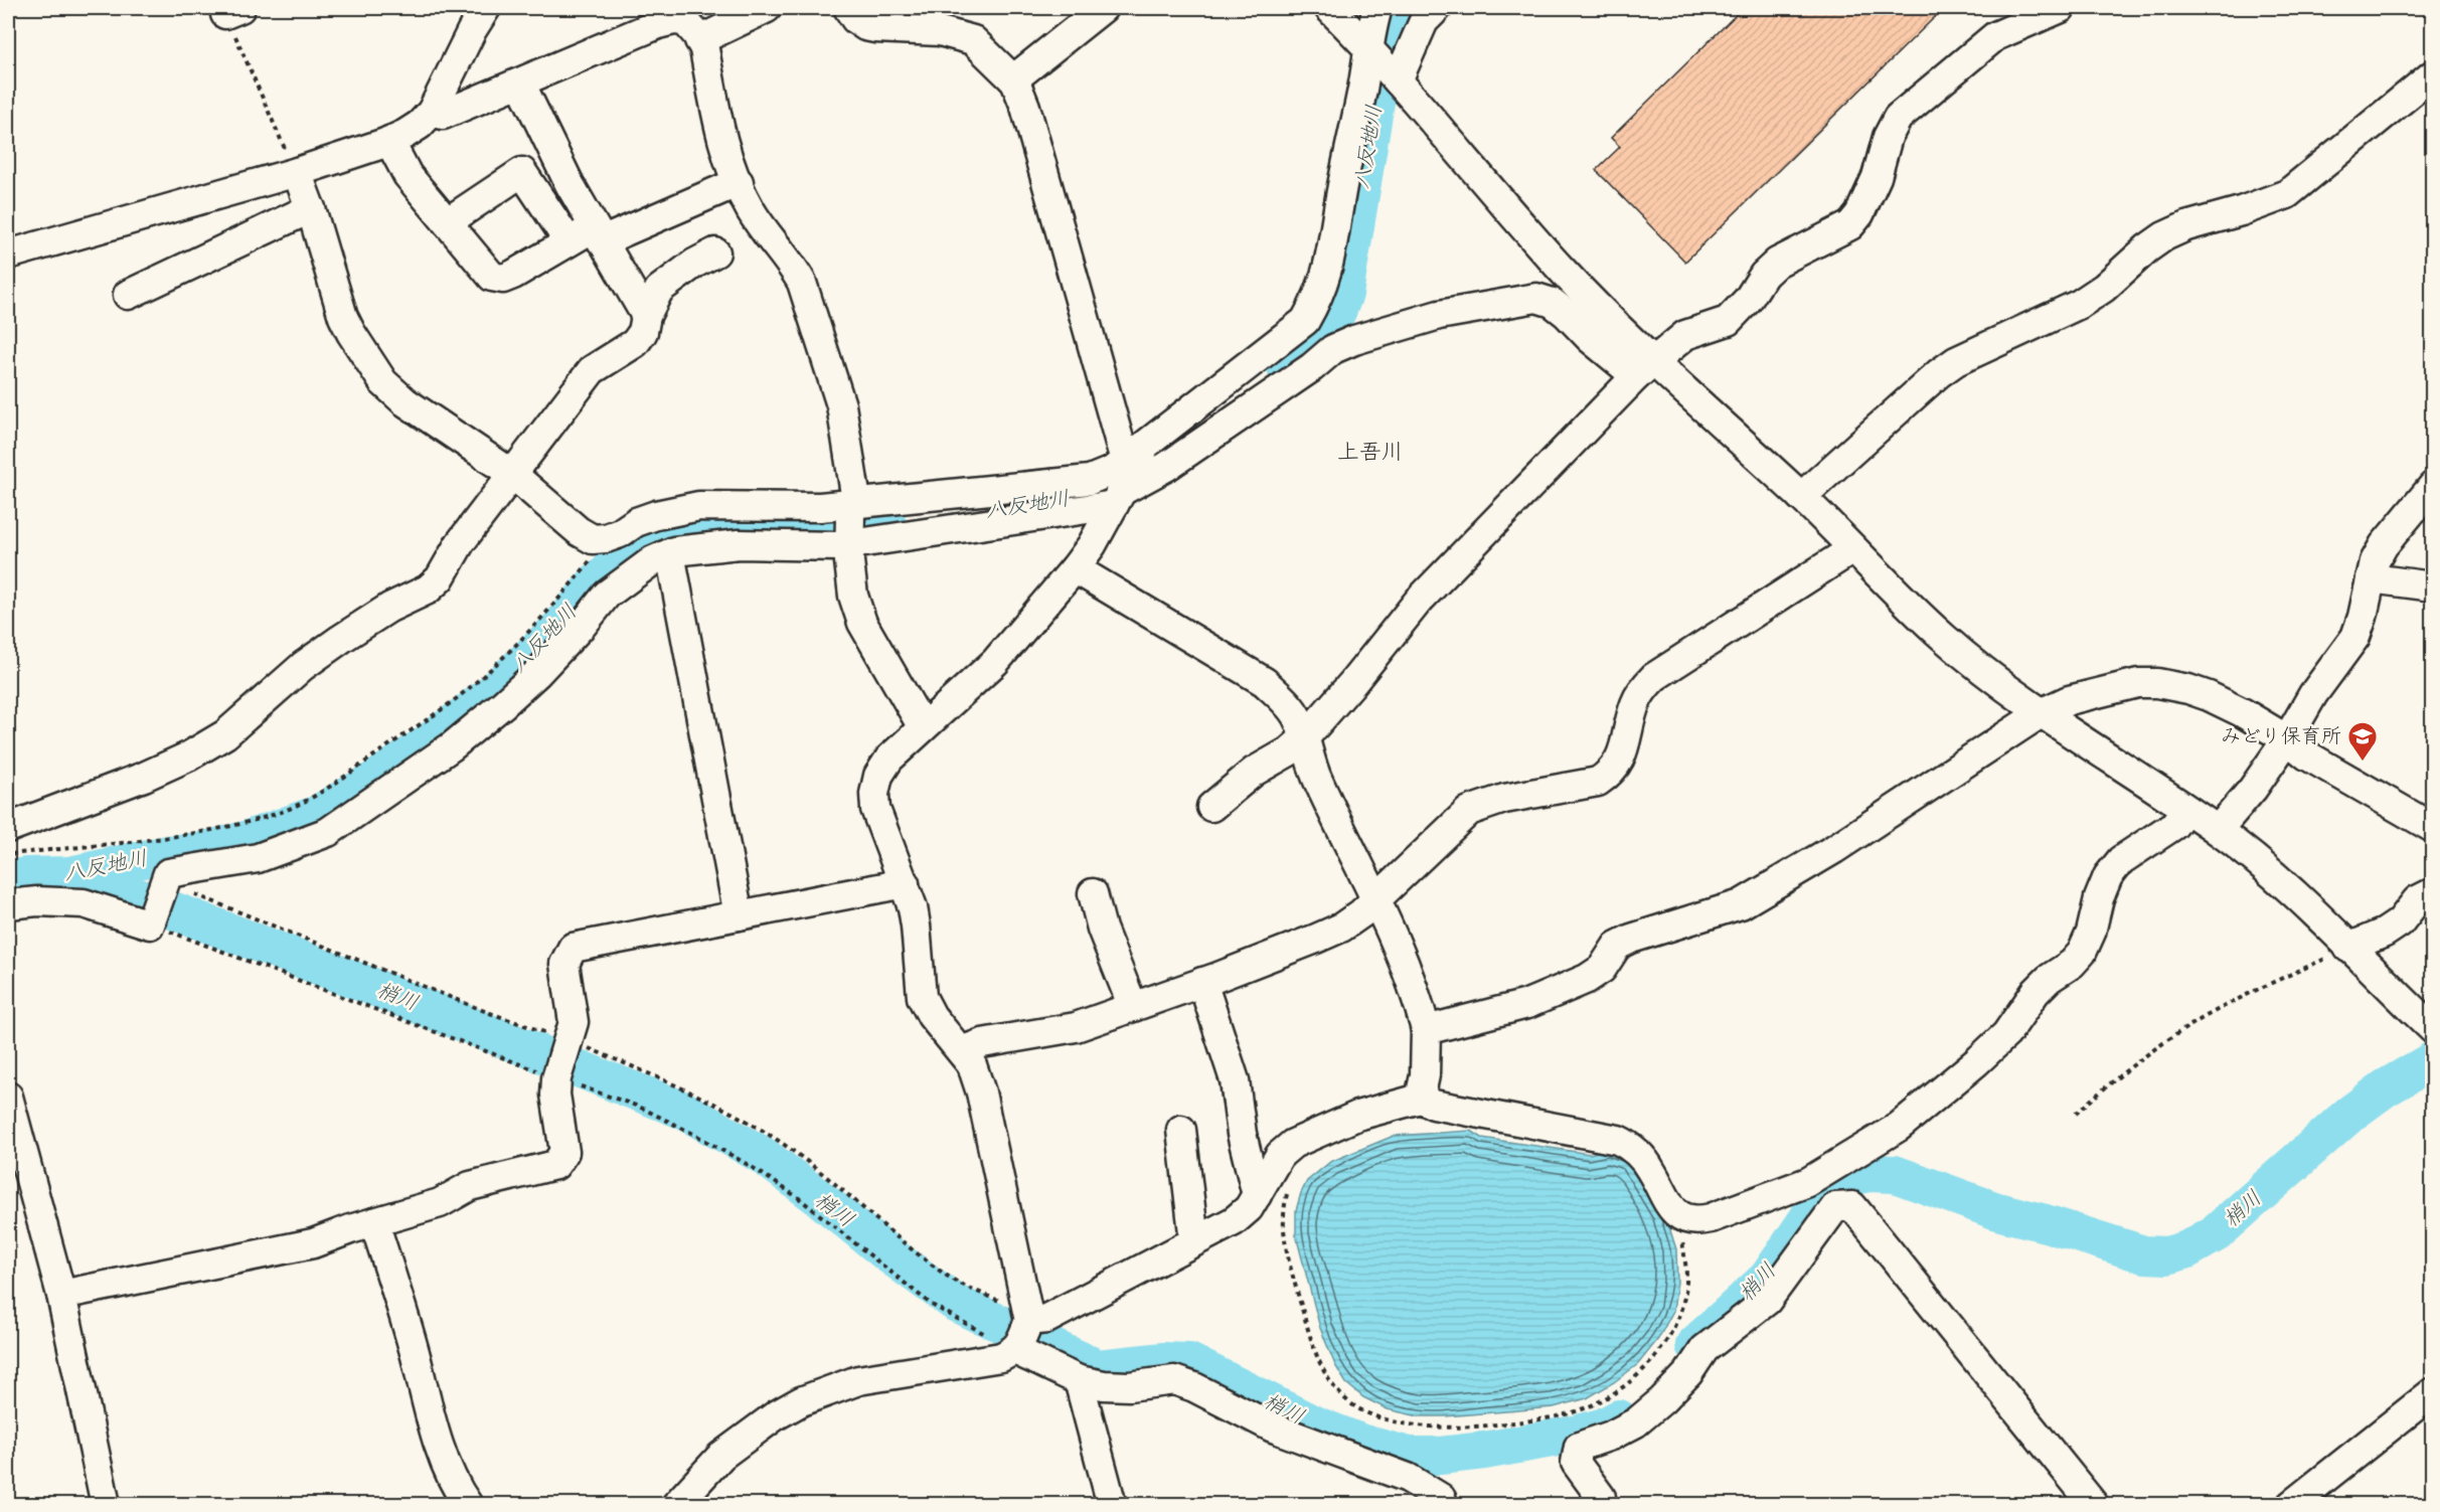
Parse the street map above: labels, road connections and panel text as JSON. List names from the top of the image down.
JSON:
{
  "districts": ["上吾川"],
  "water": ["八反地川", "梢川"],
  "places": {
    "school or university": ["みどり保育所"]
  }
}
